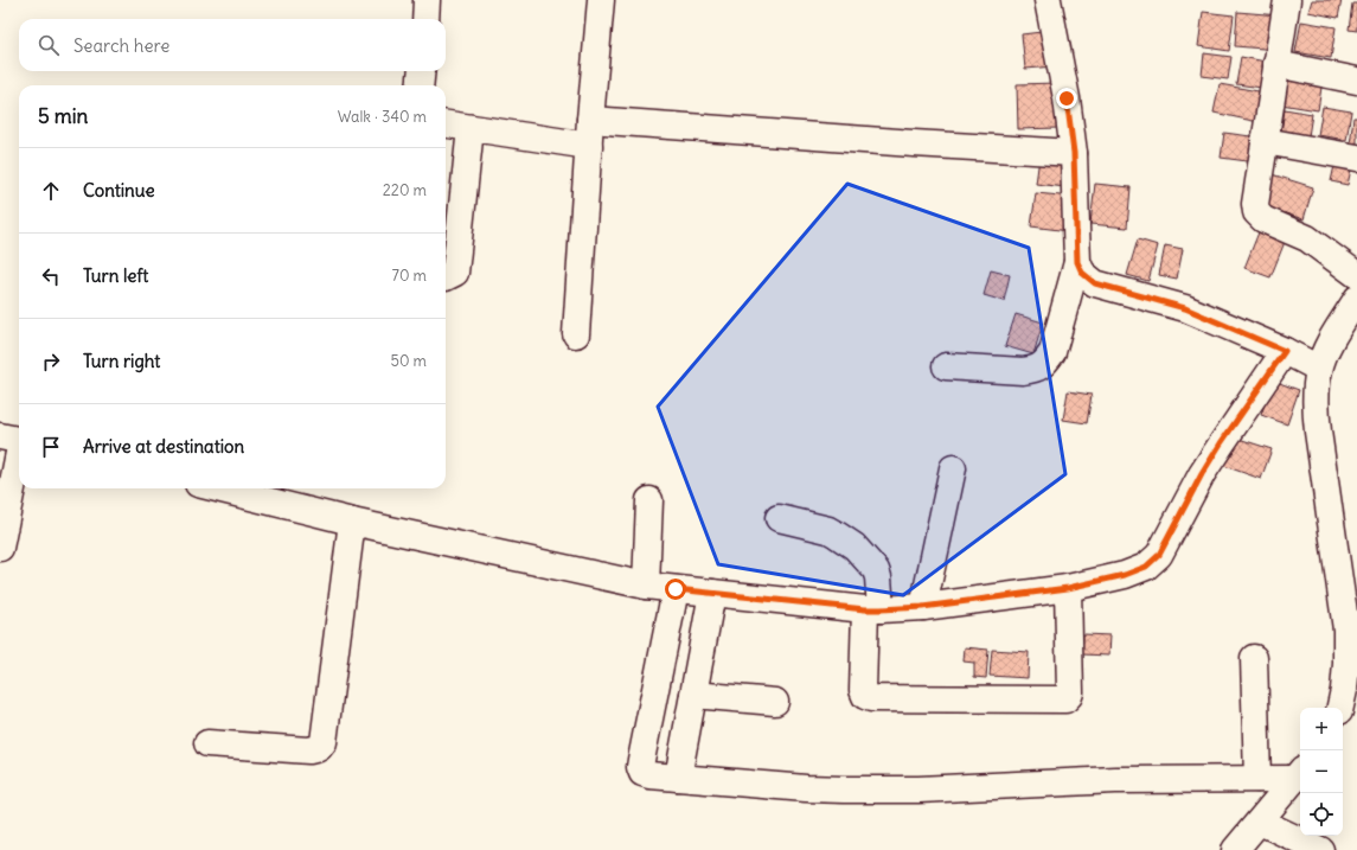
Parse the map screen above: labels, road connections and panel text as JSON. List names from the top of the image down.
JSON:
{
  "page": {
    "search": "Search here",
    "heading": ["5 min", "Walk · 340 m"],
    "list": [
      ["Continue", "220 m"],
      ["Turn left", "70 m"],
      ["Turn right", "50 m"],
      "Arrive at destination"
    ],
    "map_buttons": ["+", "−"]
  }
}
